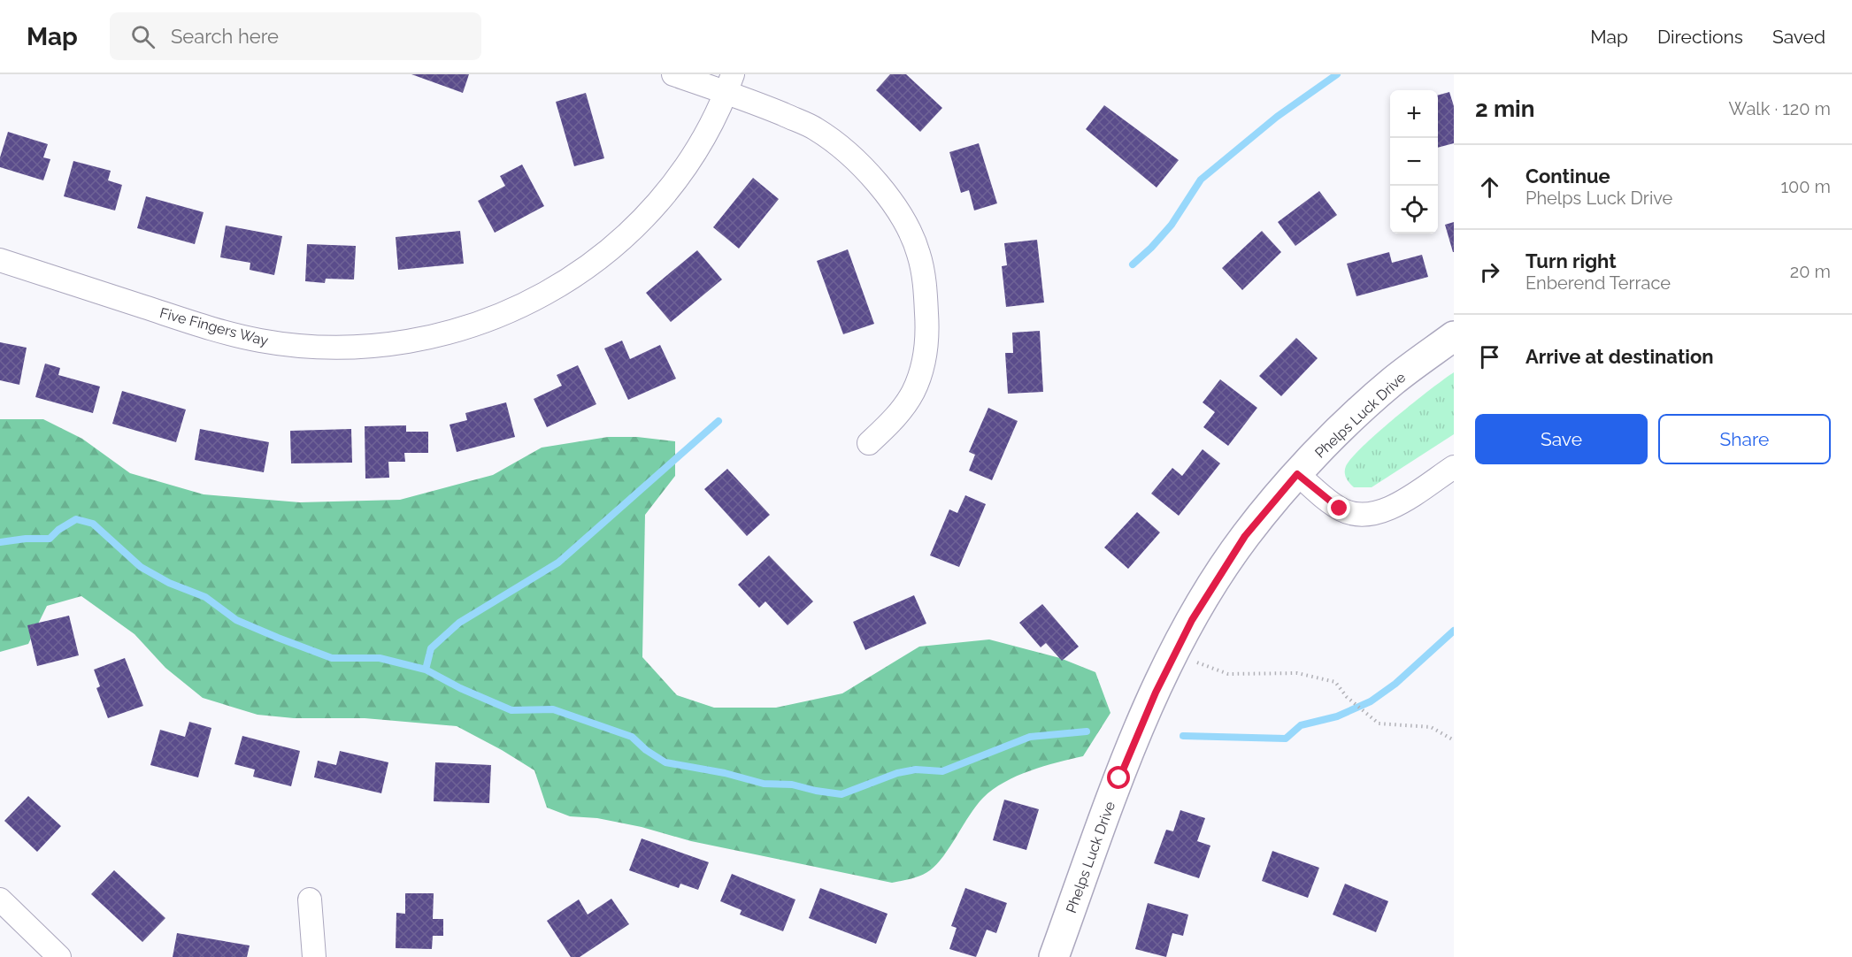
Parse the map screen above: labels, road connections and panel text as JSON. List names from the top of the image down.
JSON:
{
  "streets": {
    "street": ["Five Fingers Way", "Phelps Luck Drive"]
  },
  "page": {
    "header": "Map",
    "search": "Search here",
    "nav": ["Map", "Directions", "Saved"],
    "heading": ["2 min", "Walk · 120 m"],
    "map_buttons": ["+", "−"],
    "list": [
      ["Continue", "Phelps Luck Drive", "100 m"],
      ["Turn right", "Enberend Terrace", "20 m"],
      "Arrive at destination"
    ],
    "buttons": ["Save", "Share"]
  }
}
